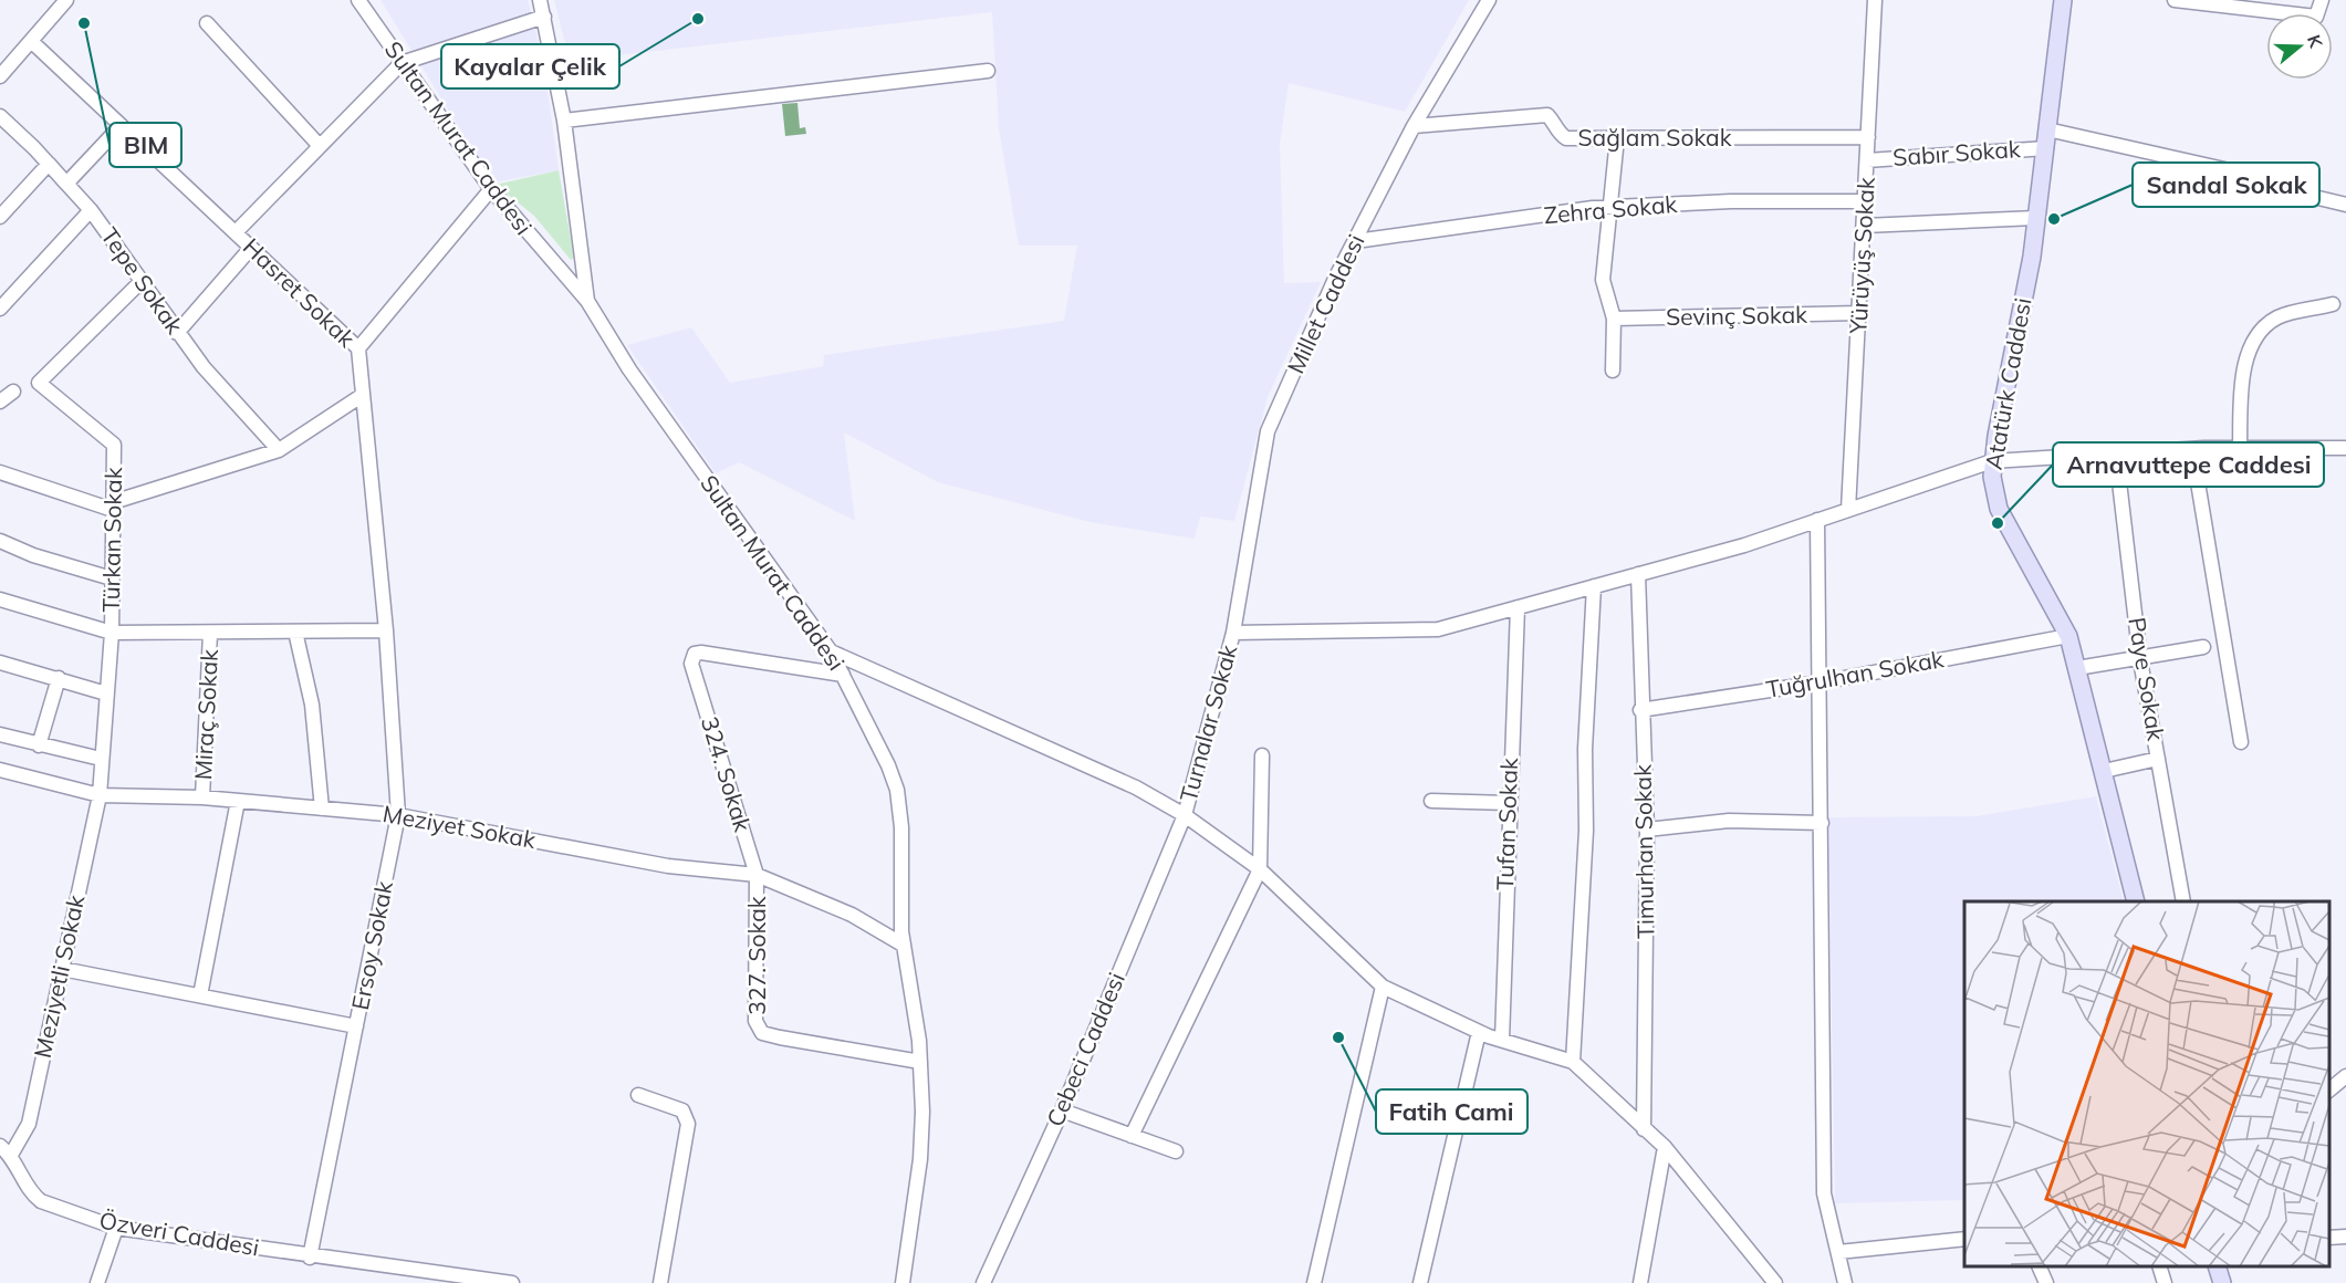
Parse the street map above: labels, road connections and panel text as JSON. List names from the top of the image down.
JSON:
{
  "streets": {
    "main road": ["Atatürk Caddesi"],
    "street": [
      "Sultan Murat Caddesi",
      "Sağlam Sokak",
      "Sabır Sokak",
      "Zehra Sokak",
      "Yürüyüş Sokak",
      "Tepe Sokak",
      "Hasret Sokak",
      "Millet Caddesi",
      "Sevinç Sokak",
      "Türkan Sokak",
      "Tuğrulhan Sokak",
      "Paye Sokak",
      "Miraç Sokak",
      "Turnalar Sokak",
      "324. Sokak",
      "Tufan Sokak",
      "Meziyet Sokak",
      "Timurhan Sokak",
      "Ersoy Sokak",
      "327. Sokak",
      "Meziyetli Sokak",
      "Cebeci Caddesi",
      "Özveri Caddesi"
    ]
  },
  "crossings": [
    ["Sultan Murat Caddesi", "324. Sokak"],
    ["Sultan Murat Caddesi", "Meziyet Sokak"],
    ["Sultan Murat Caddesi", "327. Sokak"],
    ["Sağlam Sokak", "Yürüyüş Sokak"],
    ["Sağlam Sokak", "Millet Caddesi"],
    ["Sabır Sokak", "Yürüyüş Sokak"],
    ["Sabır Sokak", "Atatürk Caddesi"],
    ["Zehra Sokak", "Yürüyüş Sokak"],
    ["Zehra Sokak", "Millet Caddesi"],
    ["Yürüyüş Sokak", "Sevinç Sokak"],
    ["Tepe Sokak", "Türkan Sokak"],
    ["Hasret Sokak", "Ersoy Sokak"],
    ["Millet Caddesi", "Turnalar Sokak"],
    ["Atatürk Caddesi", "Tuğrulhan Sokak"],
    ["Türkan Sokak", "Meziyet Sokak"],
    ["Türkan Sokak", "Meziyetli Sokak"],
    ["Tuğrulhan Sokak", "Timurhan Sokak"],
    ["Miraç Sokak", "Meziyet Sokak"],
    ["Turnalar Sokak", "Cebeci Caddesi"],
    ["324. Sokak", "Meziyet Sokak"],
    ["324. Sokak", "327. Sokak"],
    ["Meziyet Sokak", "Ersoy Sokak"],
    ["Meziyet Sokak", "327. Sokak"],
    ["Meziyet Sokak", "Meziyetli Sokak"],
    ["Ersoy Sokak", "Özveri Caddesi"],
    ["Meziyetli Sokak", "Özveri Caddesi"]
  ],
  "places": [
    "Kayalar Çelik",
    "BIM",
    "Sandal Sokak",
    "Arnavuttepe Caddesi",
    "Fatih Cami"
  ],
  "north": "right"
}
